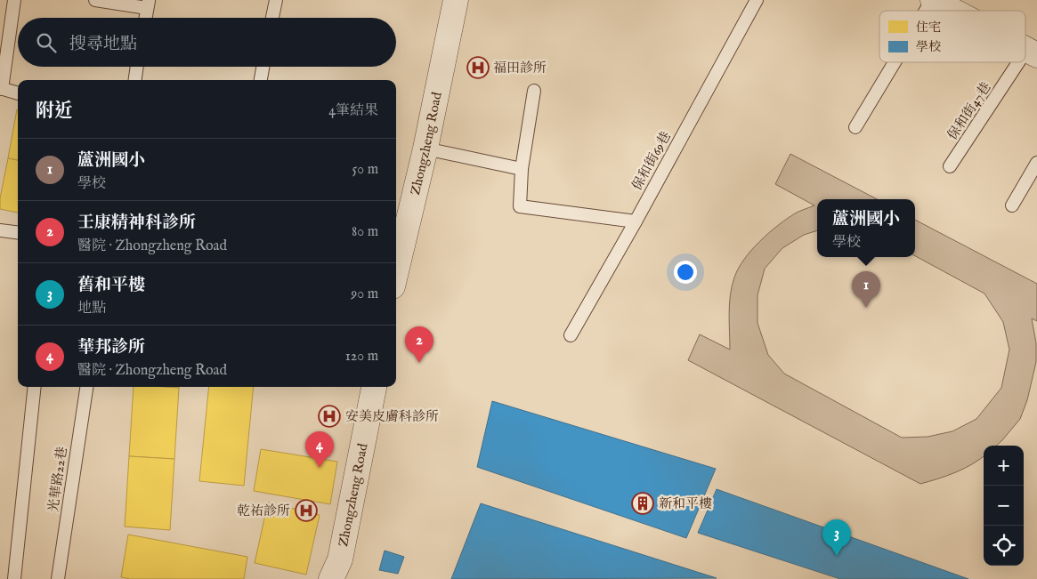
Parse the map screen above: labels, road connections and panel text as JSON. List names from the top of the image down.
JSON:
{
  "streets": {
    "street": ["Zhongzheng Road"],
    "lane": ["保和街47巷", "保和街69巷", "光華路22巷"]
  },
  "places": {
    "hospital": ["福田診所", "安美皮膚科診所", "乾祐診所"],
    "building": ["新和平樓"]
  },
  "legend": ["住宅", "學校"],
  "page": {
    "search": "搜尋地點",
    "heading": ["附近", "4筆結果"],
    "list": [
      {
        "mark": "1",
        "name": "蘆洲國小",
        "note": "學校",
        "value": "50 m"
      },
      {
        "mark": "2",
        "name": "壬康精神科診所",
        "note": "醫院 · Zhongzheng Road",
        "value": "80 m"
      },
      {
        "mark": "3",
        "name": "舊和平樓",
        "note": "地點",
        "value": "90 m"
      },
      {
        "mark": "4",
        "name": "華邦診所",
        "note": "醫院 · Zhongzheng Road",
        "value": "120 m"
      }
    ],
    "popup": ["蘆洲國小", "學校"],
    "pins": [
      "1",
      "2",
      "4",
      "3"
    ],
    "map_buttons": ["+", "−"]
  }
}
